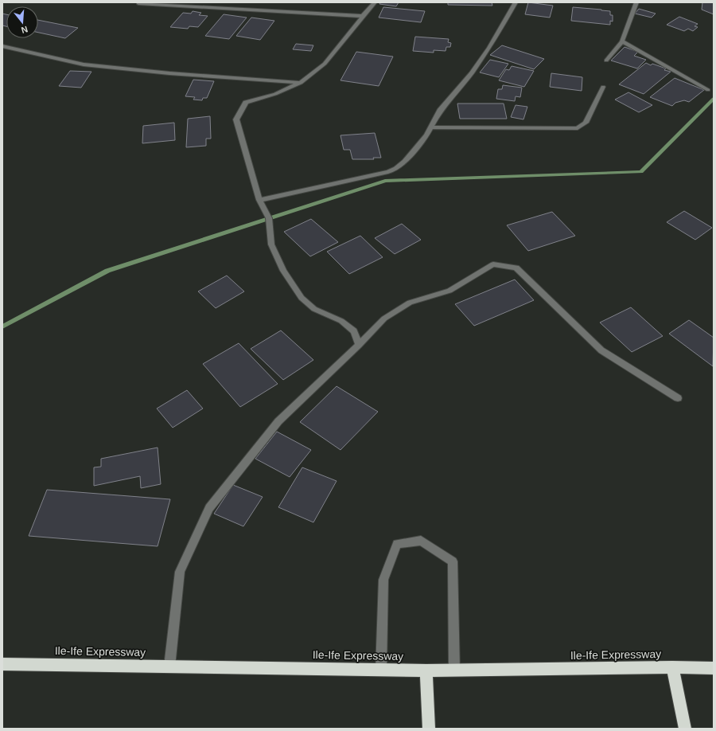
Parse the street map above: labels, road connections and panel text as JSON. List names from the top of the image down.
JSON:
{
  "streets": {
    "highway": ["Ile-Ife Expressway"]
  },
  "north": "bottom"
}
